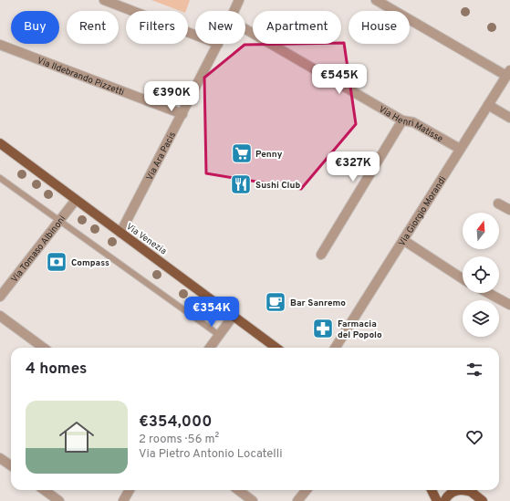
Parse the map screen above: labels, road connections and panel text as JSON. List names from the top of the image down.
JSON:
{
  "streets": {
    "main road": ["Via Venezia"],
    "street": [
      "Via Ildebrando Pizzetti",
      "Via Henri Matisse",
      "Via Ara Pacis",
      "Via Giorgio Morandi",
      "Via Tomaso Albinoni"
    ]
  },
  "crossings": [
    ["Via Ildebrando Pizzetti", "Via Ara Pacis"],
    ["Via Henri Matisse", "Via Giorgio Morandi"],
    ["Via Ara Pacis", "Via Venezia"],
    ["Via Venezia", "Via Tomaso Albinoni"]
  ],
  "places": {
    "supermarket": ["Penny"],
    "restaurant": ["Sushi Club"],
    "bank": ["Compass"],
    "cafe": ["Bar Sanremo"],
    "pharmacy": ["Farmacia del Popolo"]
  },
  "north": "top",
  "page": {
    "chip": [
      "Buy",
      "Rent",
      "Filters",
      "New",
      "Apartment",
      "House"
    ],
    "price": [
      "€545K",
      "€390K",
      "€327K",
      "€354K"
    ],
    "heading": "4 homes",
    "list": [
      {
        "name": "€354,000",
        "note": "2 rooms · 56 m² · Via Pietro Antonio Locatelli"
      }
    ]
  }
}
